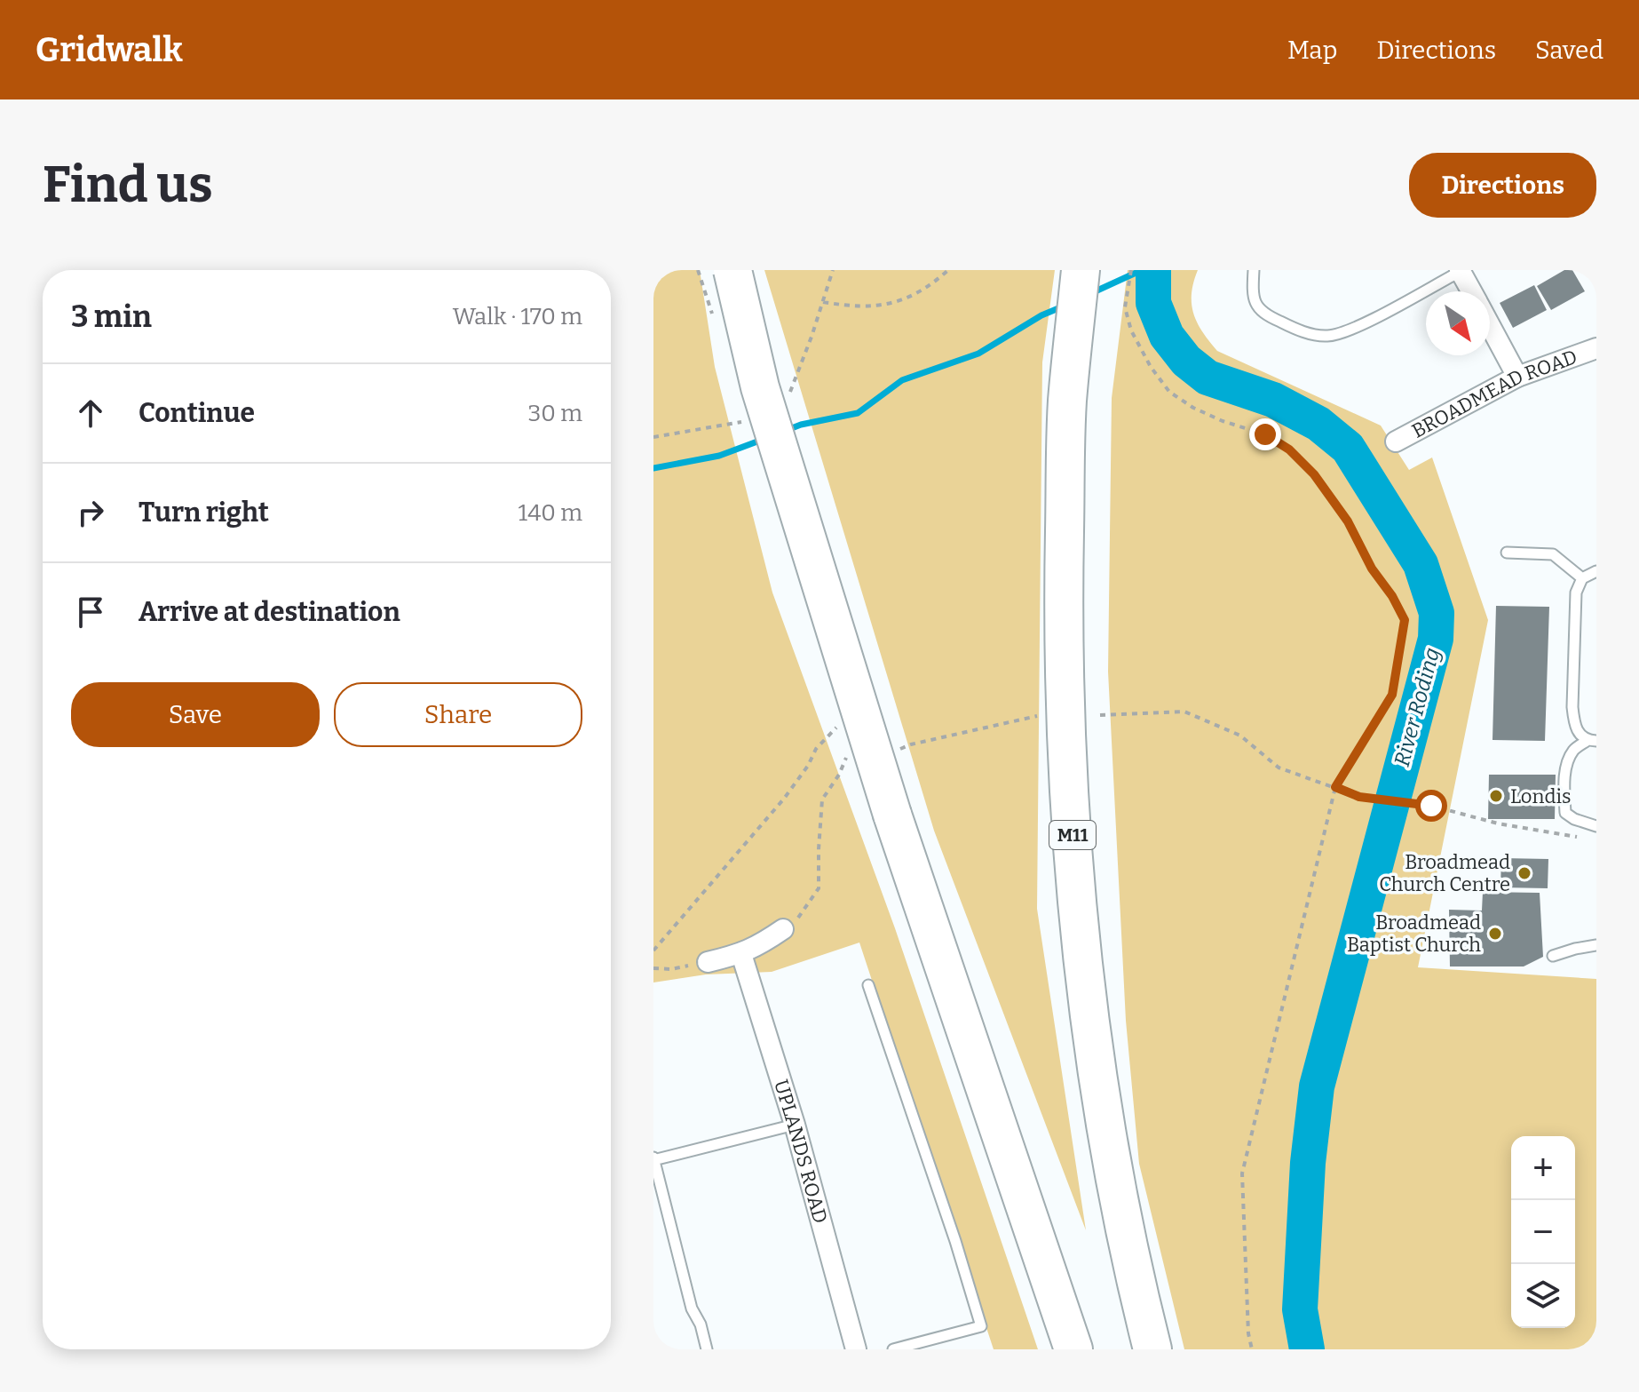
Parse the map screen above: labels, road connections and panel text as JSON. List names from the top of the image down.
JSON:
{
  "streets": {
    "highway": ["M11"],
    "street": ["BROADMEAD ROAD", "UPLANDS ROAD"]
  },
  "water": ["River Roding"],
  "places": ["Londis", "Broadmead Church Centre", "Broadmead Baptist Church"],
  "north": "bottom right",
  "page": {
    "header": "Gridwalk",
    "nav": ["Map", "Directions", "Saved"],
    "buttons": [
      "Directions",
      ["Save", "Share"]
    ],
    "title": "Find us",
    "heading": ["3 min", "Walk · 170 m"],
    "list": [
      ["Continue", "30 m"],
      ["Turn right", "140 m"],
      "Arrive at destination"
    ],
    "map_buttons": ["+", "−"]
  }
}
